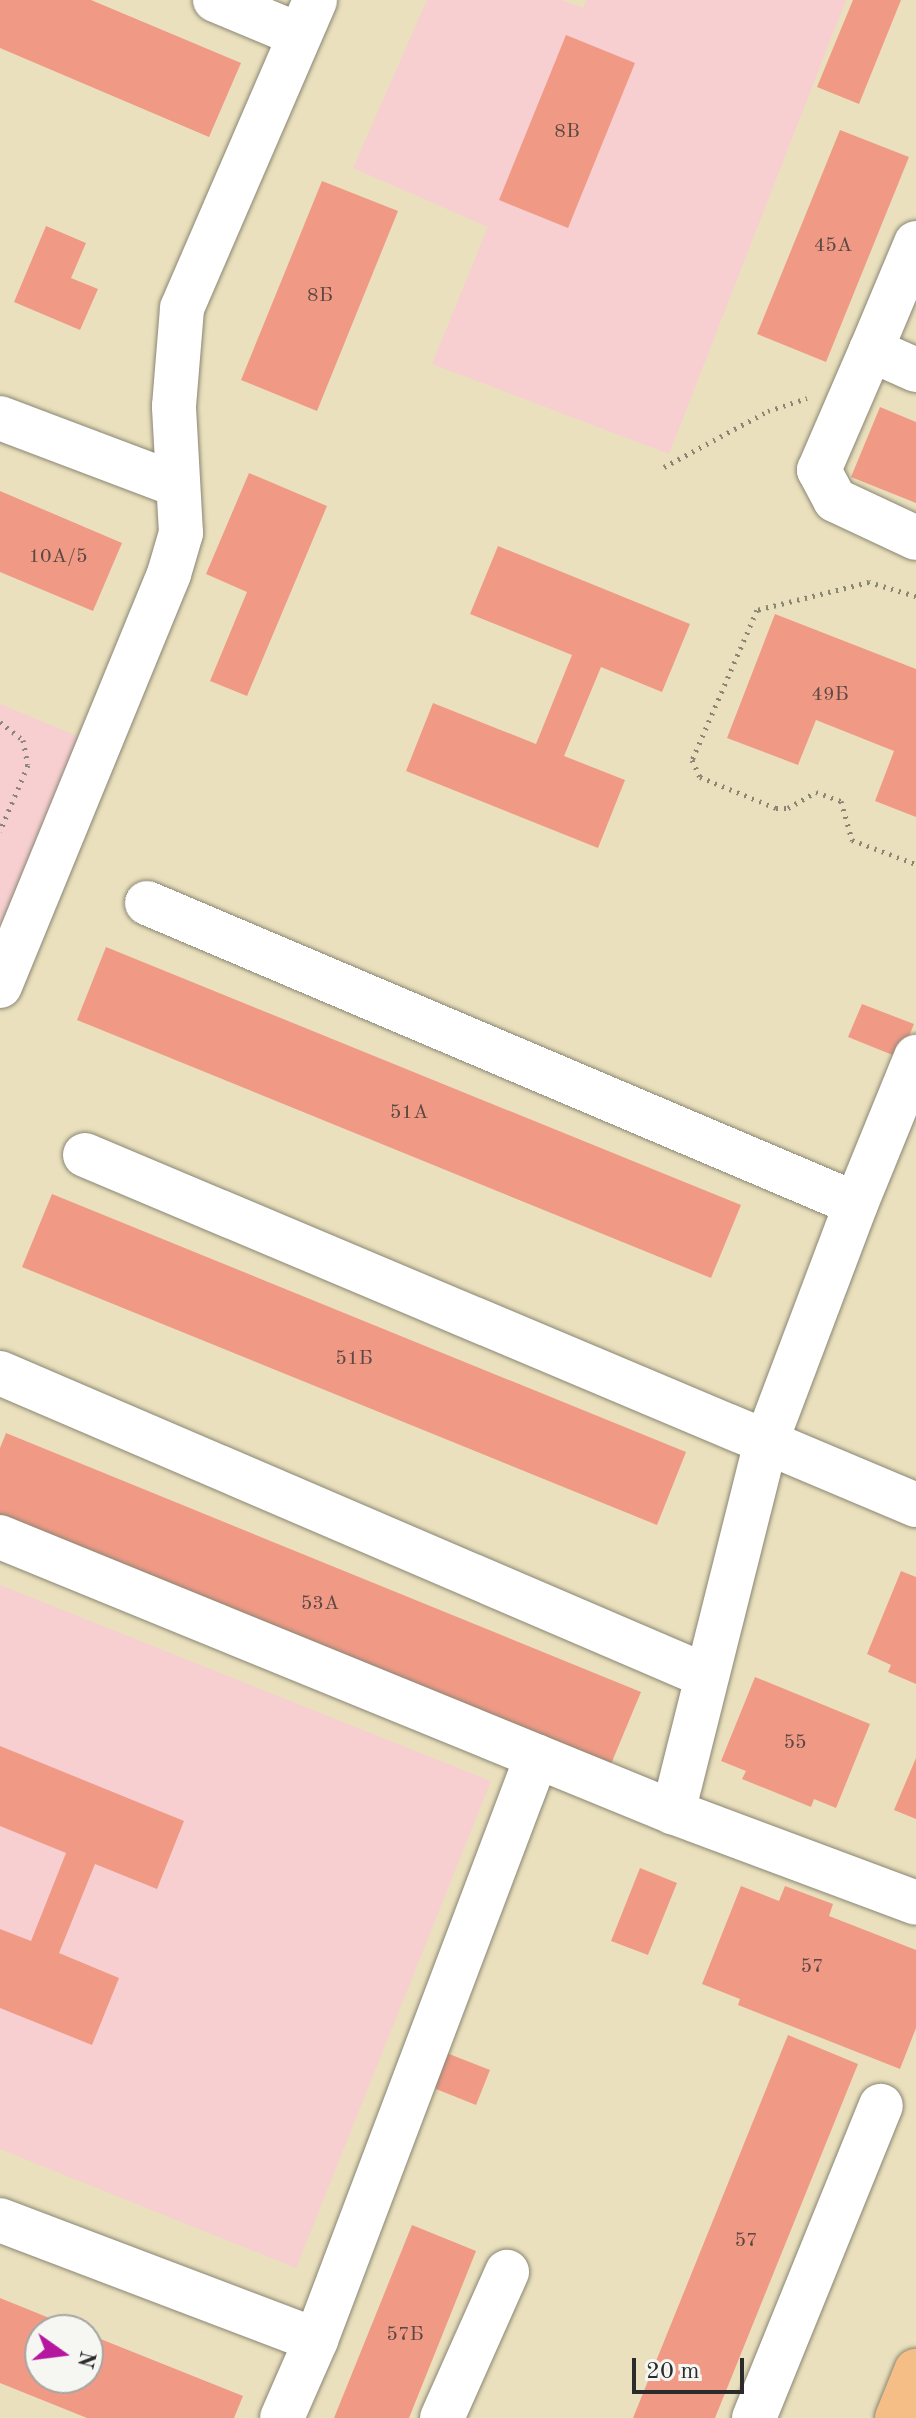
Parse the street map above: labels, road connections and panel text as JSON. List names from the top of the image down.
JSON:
{
  "house_numbers": [
    "8В",
    "45А",
    "8Б",
    "10А/5",
    "49Б",
    "51А",
    "51Б",
    "53А",
    "55",
    "57",
    "57",
    "57Б"
  ],
  "scale_bar": "20 m",
  "north": "right"
}
